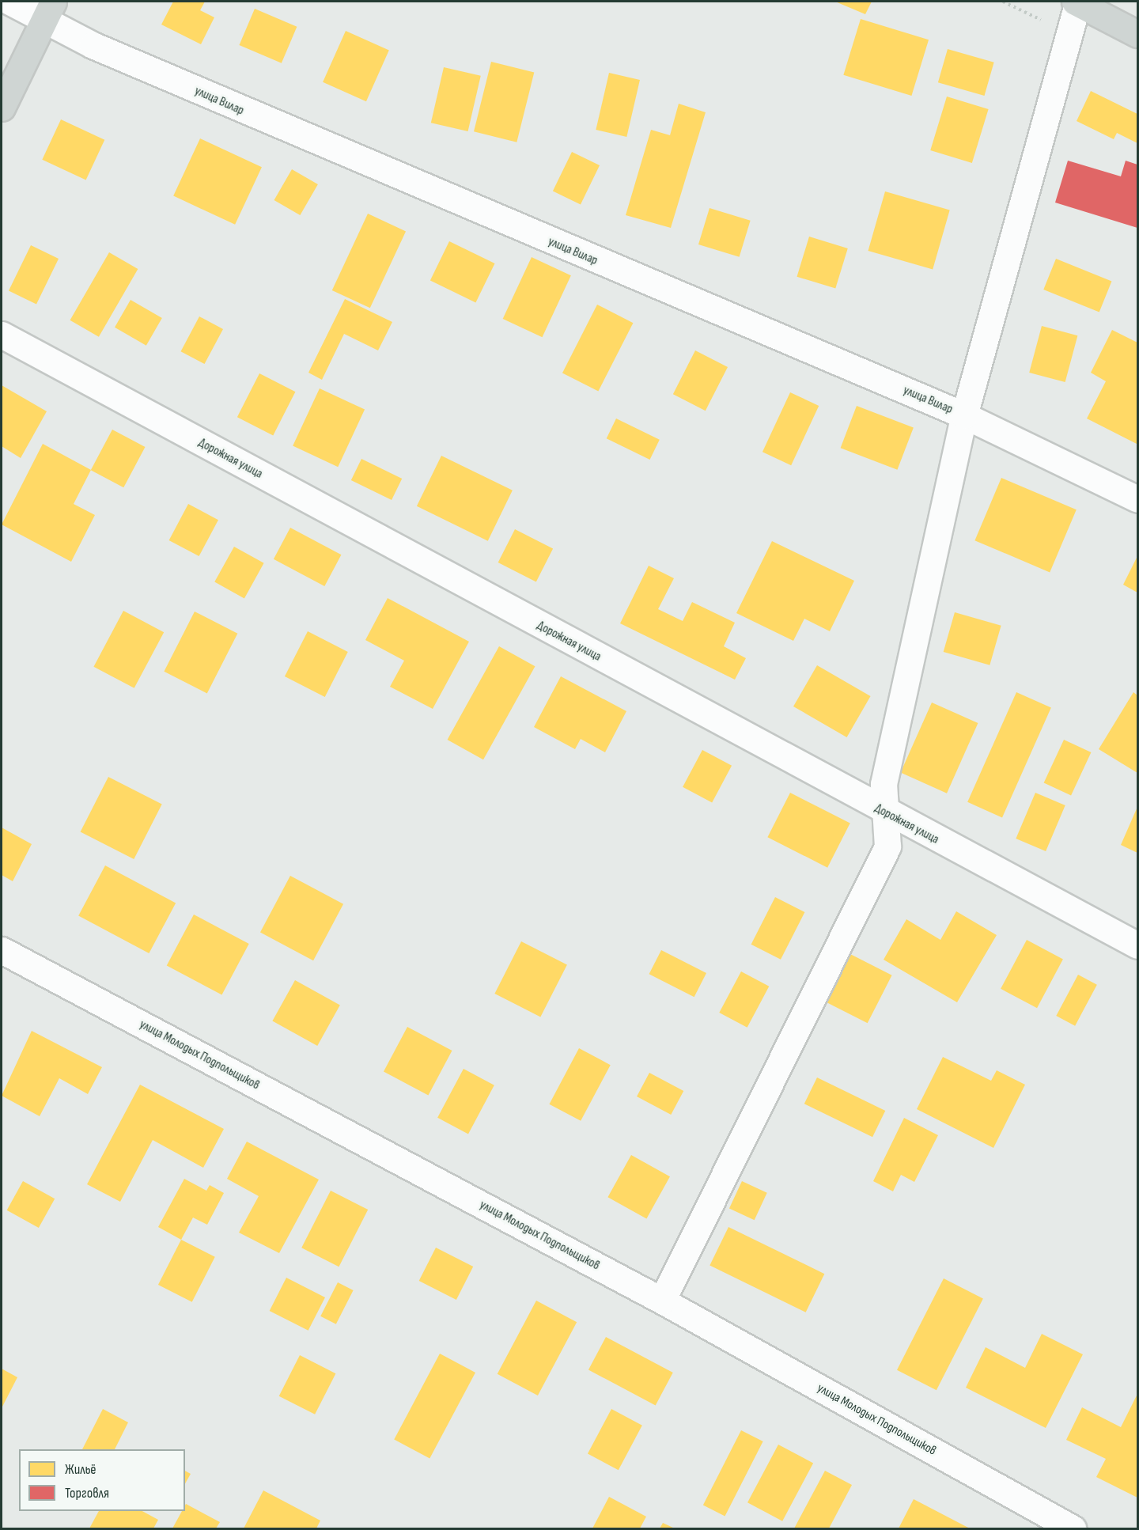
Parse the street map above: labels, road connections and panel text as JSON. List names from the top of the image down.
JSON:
{
  "streets": {
    "street": ["улица Вилар", "Дорожная улица", "улица Молодых Подпольщиков"]
  },
  "legend": ["Жильё", "Торговля"]
}
